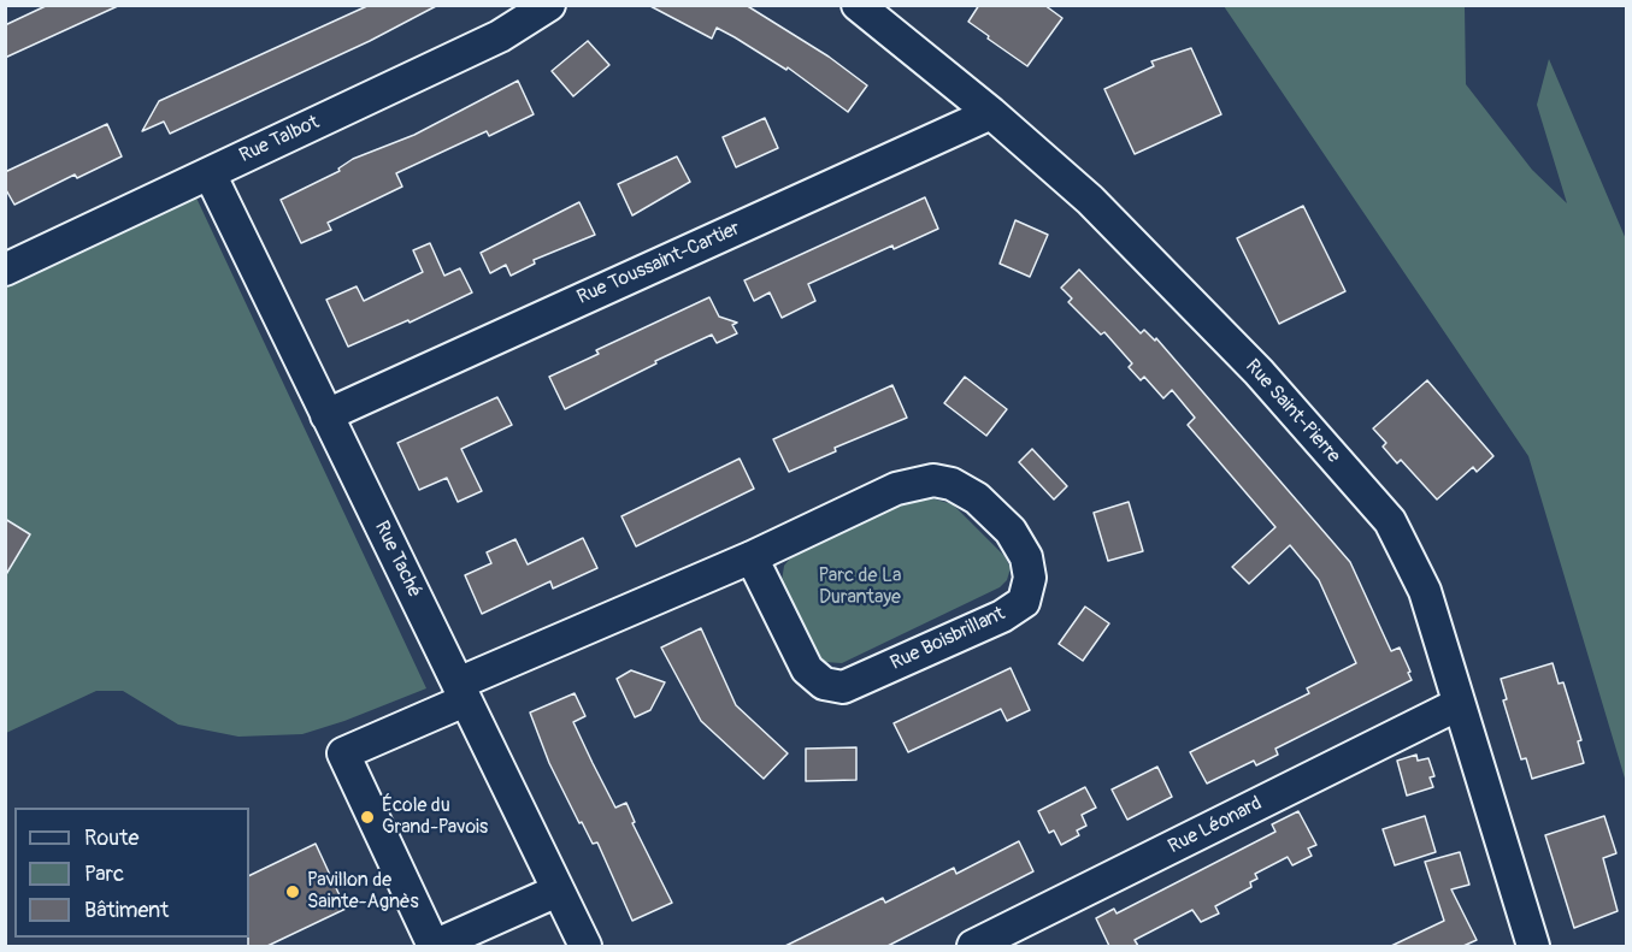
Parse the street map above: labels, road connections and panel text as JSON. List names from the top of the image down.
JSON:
{
  "streets": {
    "street": [
      "Rue Talbot",
      "Rue Toussaint-Cartier",
      "Rue Saint-Pierre",
      "Rue Taché",
      "Rue Boisbrillant",
      "Rue Léonard"
    ]
  },
  "crossings": [
    ["Rue Talbot", "Rue Taché"],
    ["Rue Toussaint-Cartier", "Rue Saint-Pierre"],
    ["Rue Toussaint-Cartier", "Rue Taché"],
    ["Rue Saint-Pierre", "Rue Léonard"],
    ["Rue Taché", "Rue Boisbrillant"]
  ],
  "parks": ["Parc de La Durantaye"],
  "places": ["École du Grand-Pavois", "Pavillon de Sainte-Agnès"],
  "legend": ["Route", "Parc", "Bâtiment"]
}
